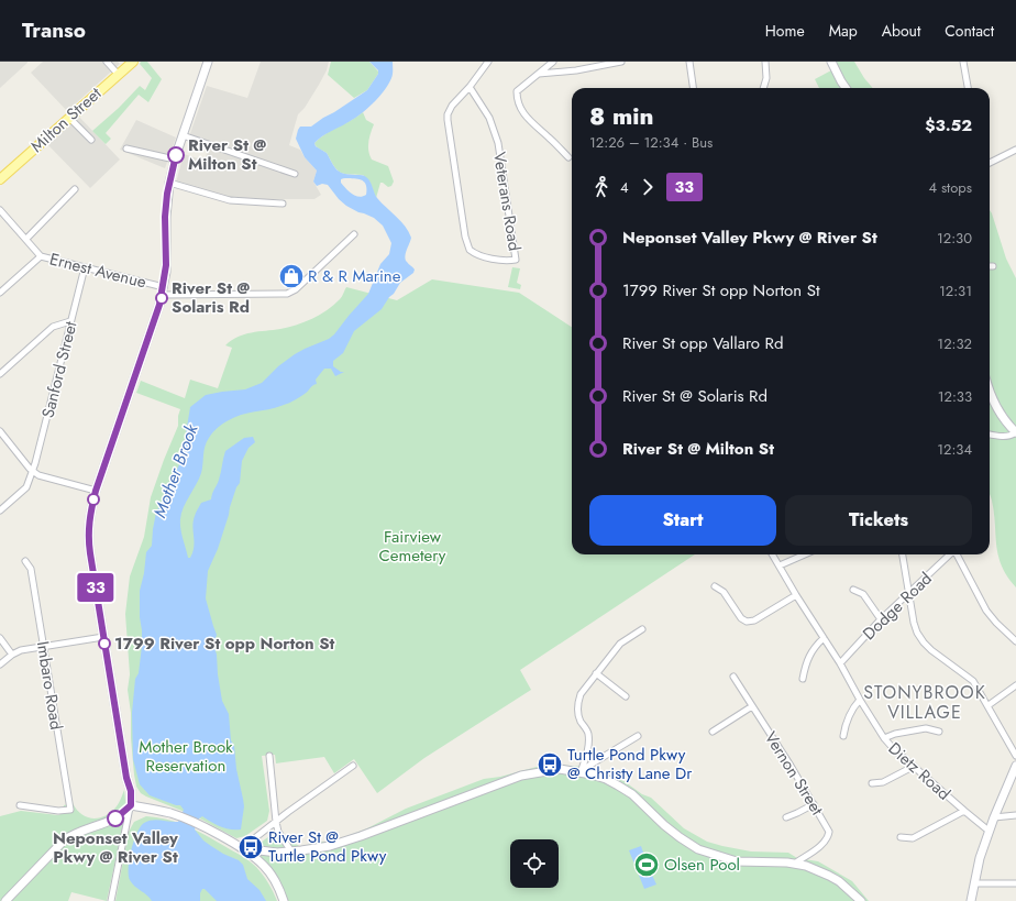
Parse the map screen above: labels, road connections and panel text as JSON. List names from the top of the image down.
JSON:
{
  "streets": {
    "main road": ["Milton Street"],
    "street": [
      "Veterans Road",
      "Ernest Avenue",
      "Sanford Street",
      "Dodge Road",
      "Imbaro Road",
      "Dietz Road",
      "Vernon Street"
    ]
  },
  "crossings": [
    ["Ernest Avenue", "Sanford Street"],
    ["Dodge Road", "Dietz Road"]
  ],
  "districts": ["STONYBROOK VILLAGE"],
  "water": ["Mother Brook"],
  "parks": ["Fairview Cemetery", "Mother Brook Reservation"],
  "places": {
    "other": [
      "River St @ Milton St",
      "River St @ Solaris Rd",
      "1799 River St opp Norton St",
      "Neponset Valley Pkwy @ River St"
    ],
    "shop": ["R & R Marine"],
    "bus stop": ["Turtle Pond Pkwy @ Christy Lane Dr", "River St @ Turtle Pond Pkwy"],
    "sports": ["Olsen Pool"]
  },
  "lines": ["bus line 33"],
  "page": {
    "header": "Transo",
    "nav": [
      "Home",
      "Map",
      "About",
      "Contact"
    ],
    "on_map": "33",
    "heading": ["8 min", "12:26 – 12:34 · Bus", "$3.52"],
    "legs": ["4", "33", "4 stops"],
    "list": [
      {
        "name": "Neponset Valley Pkwy @ River St",
        "value": "12:30"
      },
      {
        "name": "1799 River St opp Norton St",
        "value": "12:31"
      },
      {
        "name": "River St opp Vallaro Rd",
        "value": "12:32"
      },
      {
        "name": "River St @ Solaris Rd",
        "value": "12:33"
      },
      {
        "name": "River St @ Milton St",
        "value": "12:34"
      }
    ],
    "buttons": ["Start", "Tickets"]
  }
}
